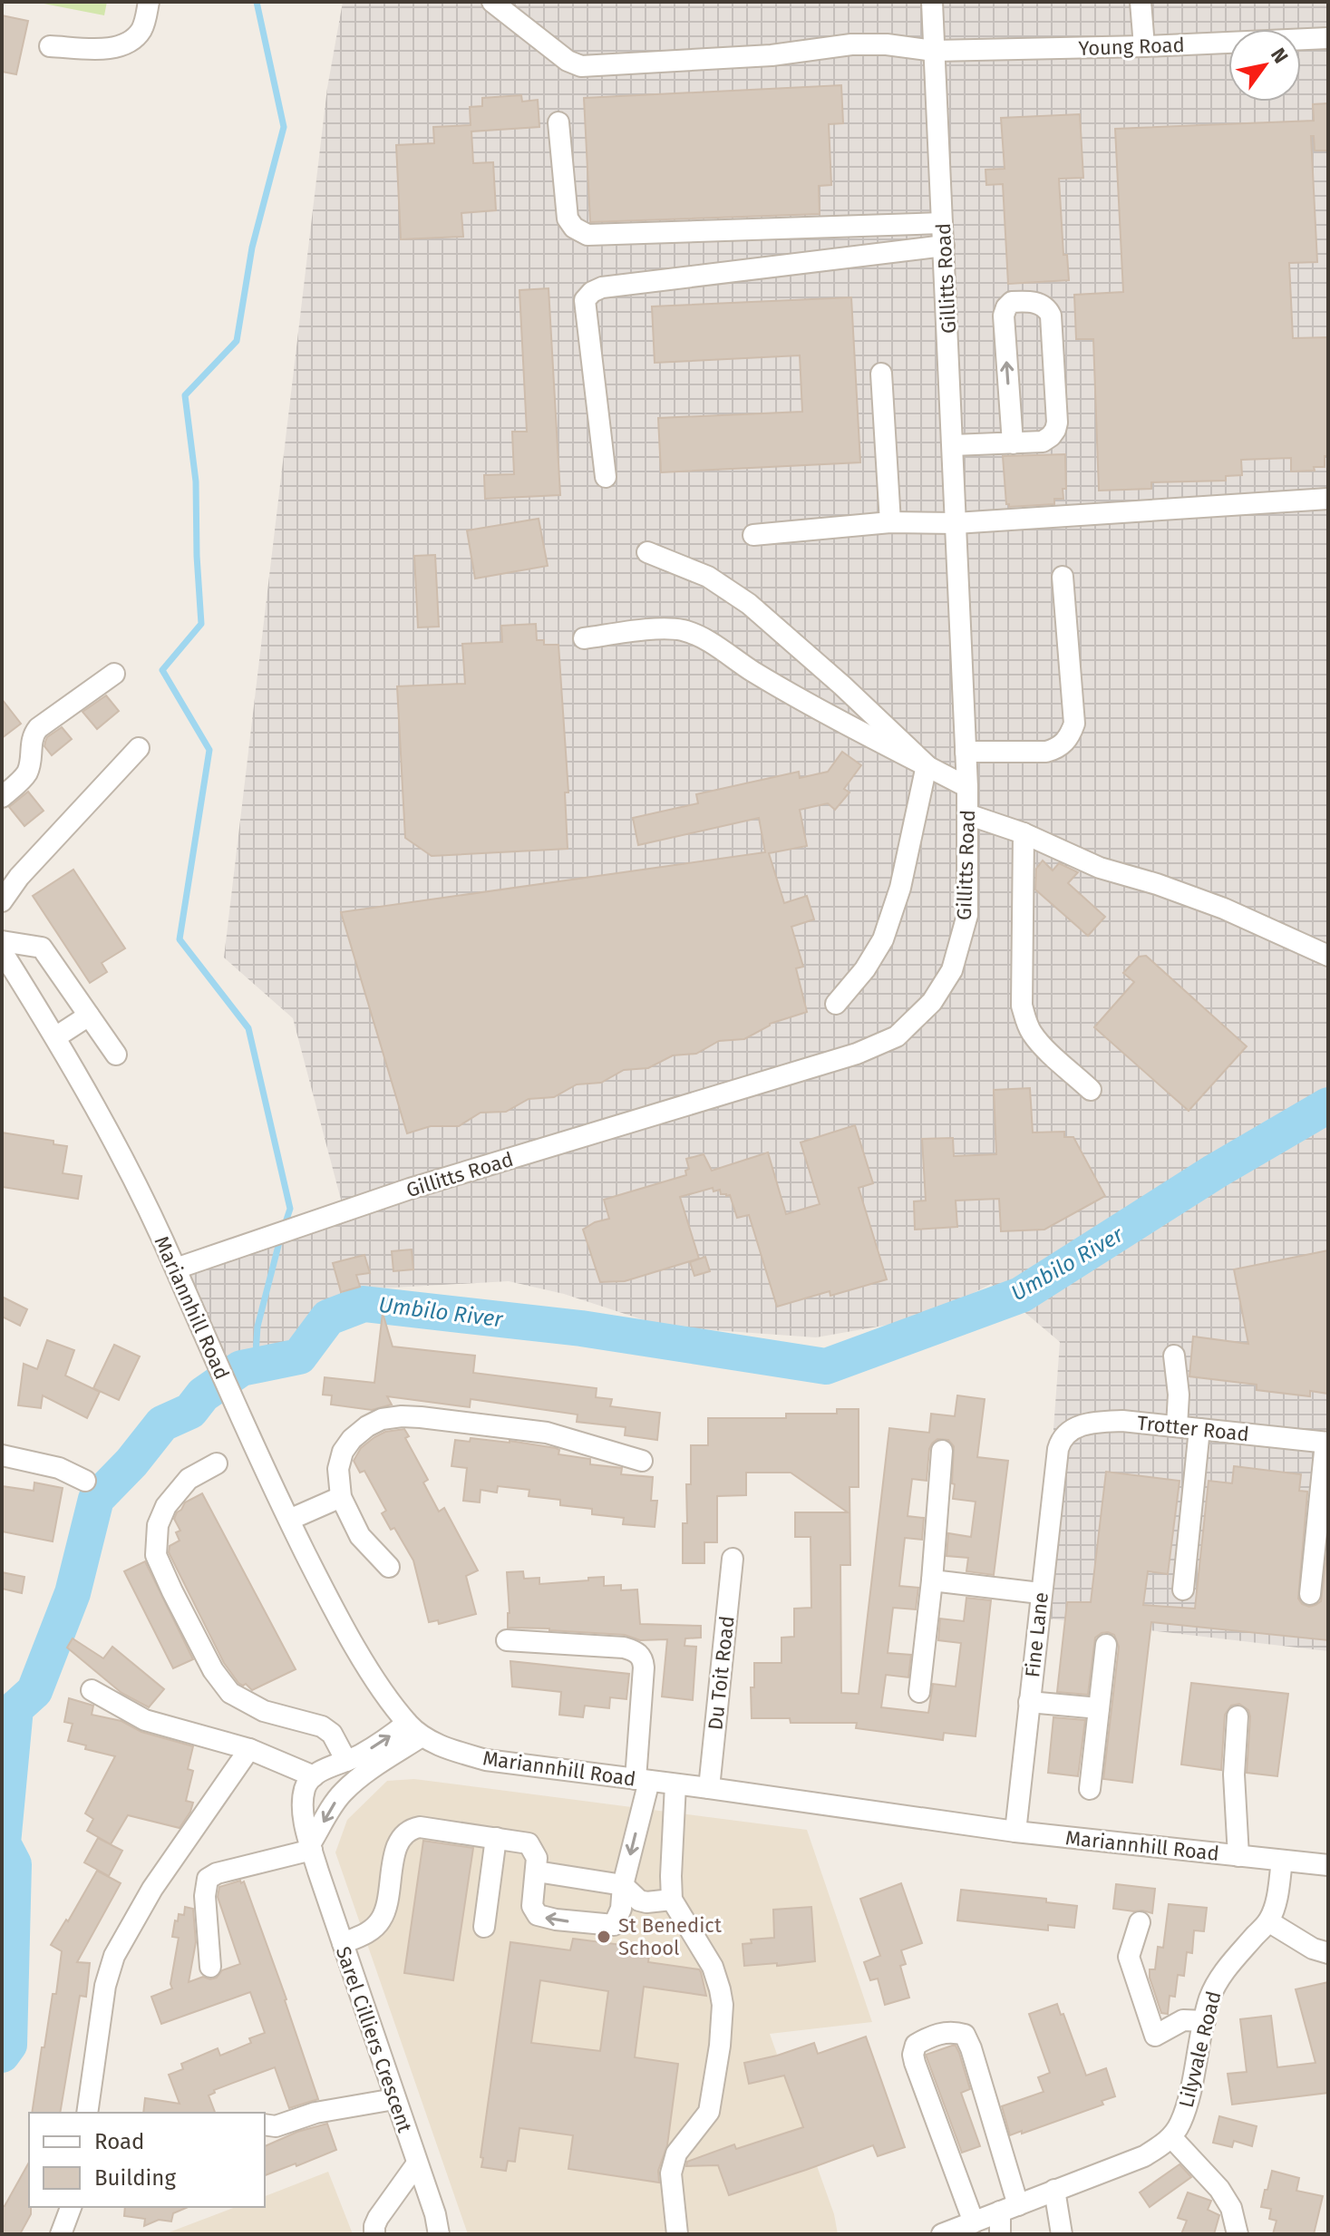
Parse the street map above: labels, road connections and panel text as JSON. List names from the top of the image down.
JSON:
{
  "streets": {
    "street": [
      "Young Road",
      "Gillitts Road",
      "Mariannhill Road",
      "Trotter Road",
      "Fine Lane",
      "Du Toit Road",
      "Sarel Cilliers Crescent",
      "Lilyvale Road"
    ]
  },
  "crossings": [
    ["Young Road", "Gillitts Road"],
    ["Gillitts Road", "Mariannhill Road"],
    ["Mariannhill Road", "Fine Lane"],
    ["Mariannhill Road", "Du Toit Road"],
    ["Mariannhill Road", "Lilyvale Road"],
    ["Trotter Road", "Fine Lane"]
  ],
  "water": ["Umbilo River"],
  "places": ["St Benedict School"],
  "legend": ["Road", "Building"],
  "north": "top right"
}
